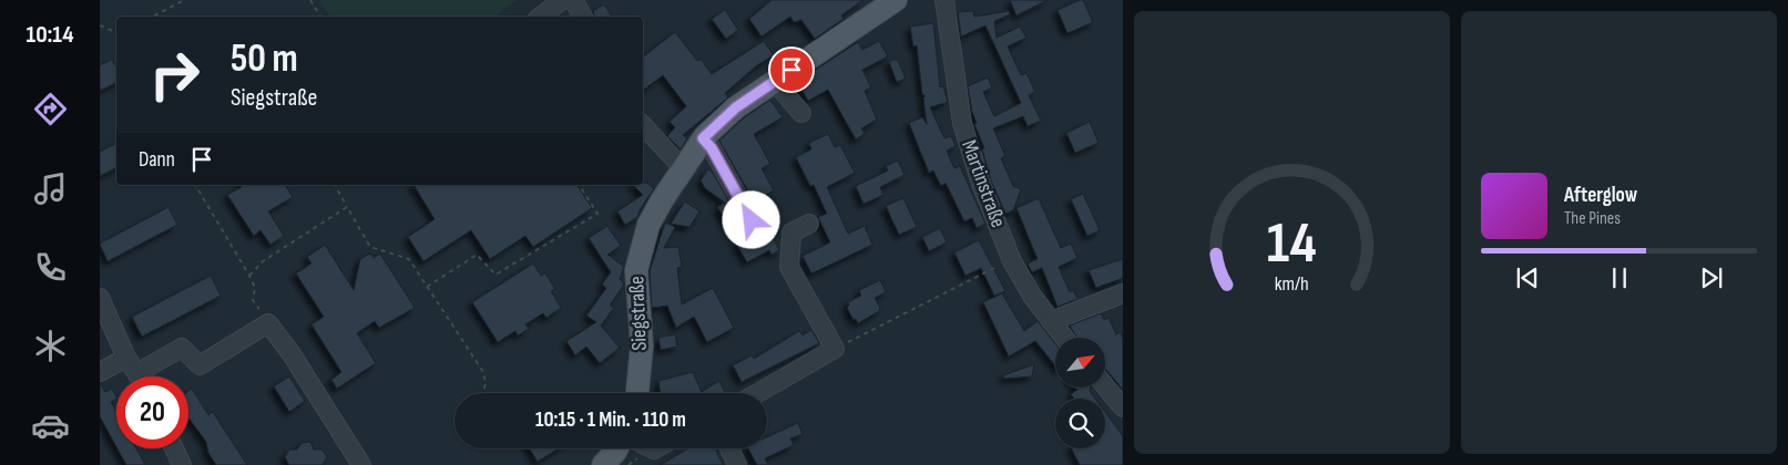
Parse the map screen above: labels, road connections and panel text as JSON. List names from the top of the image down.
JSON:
{
  "streets": {
    "main road": ["Siegstraße"],
    "street": ["Martinstraße"]
  },
  "north": "top right",
  "page": {
    "tabs": "10:14",
    "turn": ["50 m", "Siegstraße"],
    "then": "Dann",
    "song": ["Afterglow", "The Pines"],
    "limit": "20",
    "trip": "10:15 · 1 Min. · 110 m",
    "gauge": ["14", "km/h"]
  }
}
